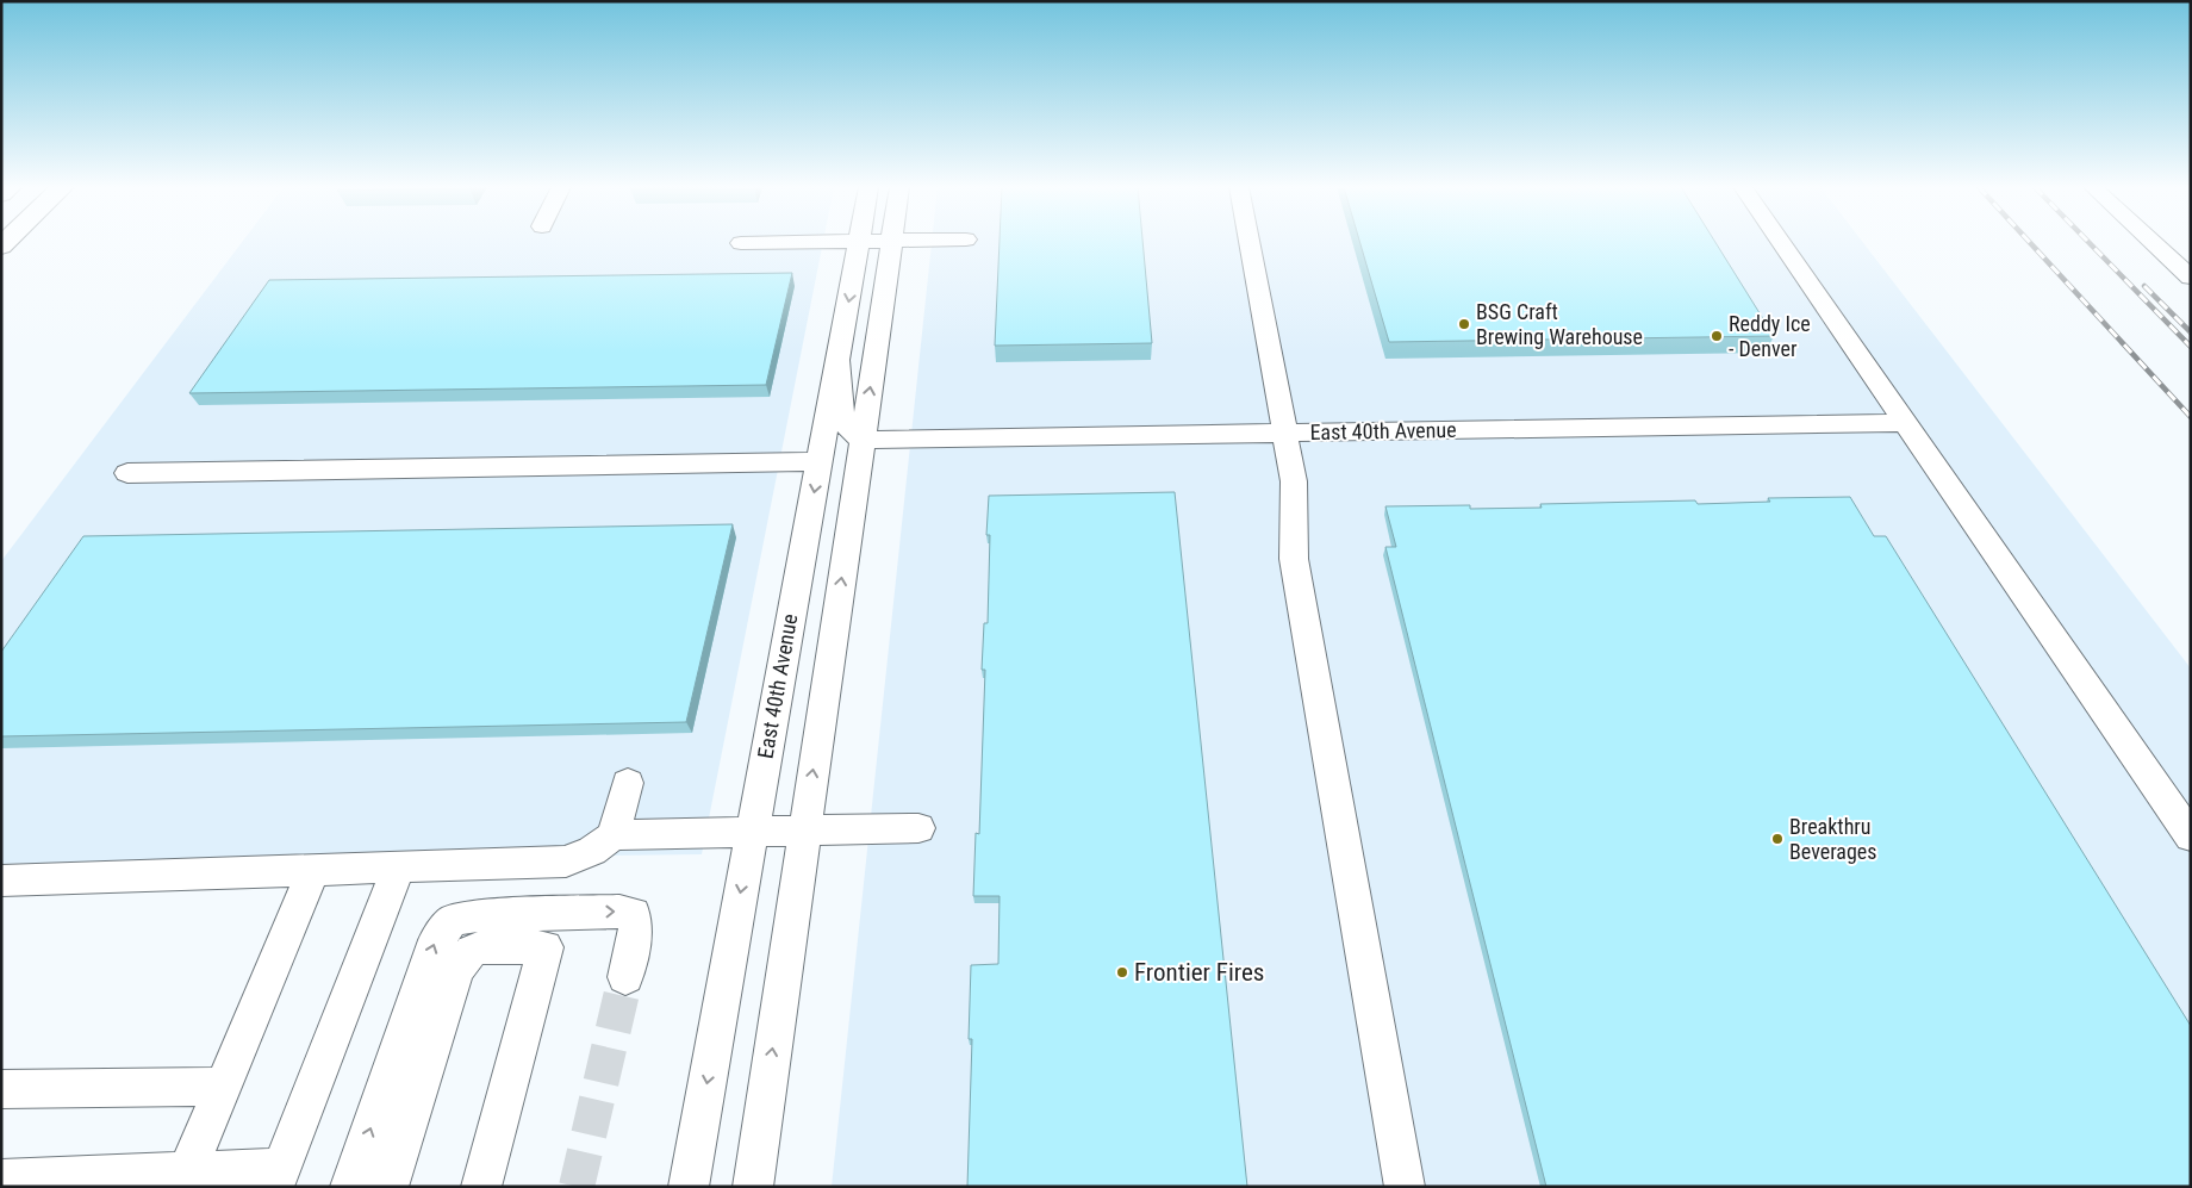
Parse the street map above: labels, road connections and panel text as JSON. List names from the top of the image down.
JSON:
{
  "streets": {
    "street": ["East 40th Avenue"]
  },
  "places": [
    "BSG Craft Brewing Warehouse",
    "Reddy Ice - Denver",
    "Breakthru Beverages",
    "Frontier Fires"
  ]
}
